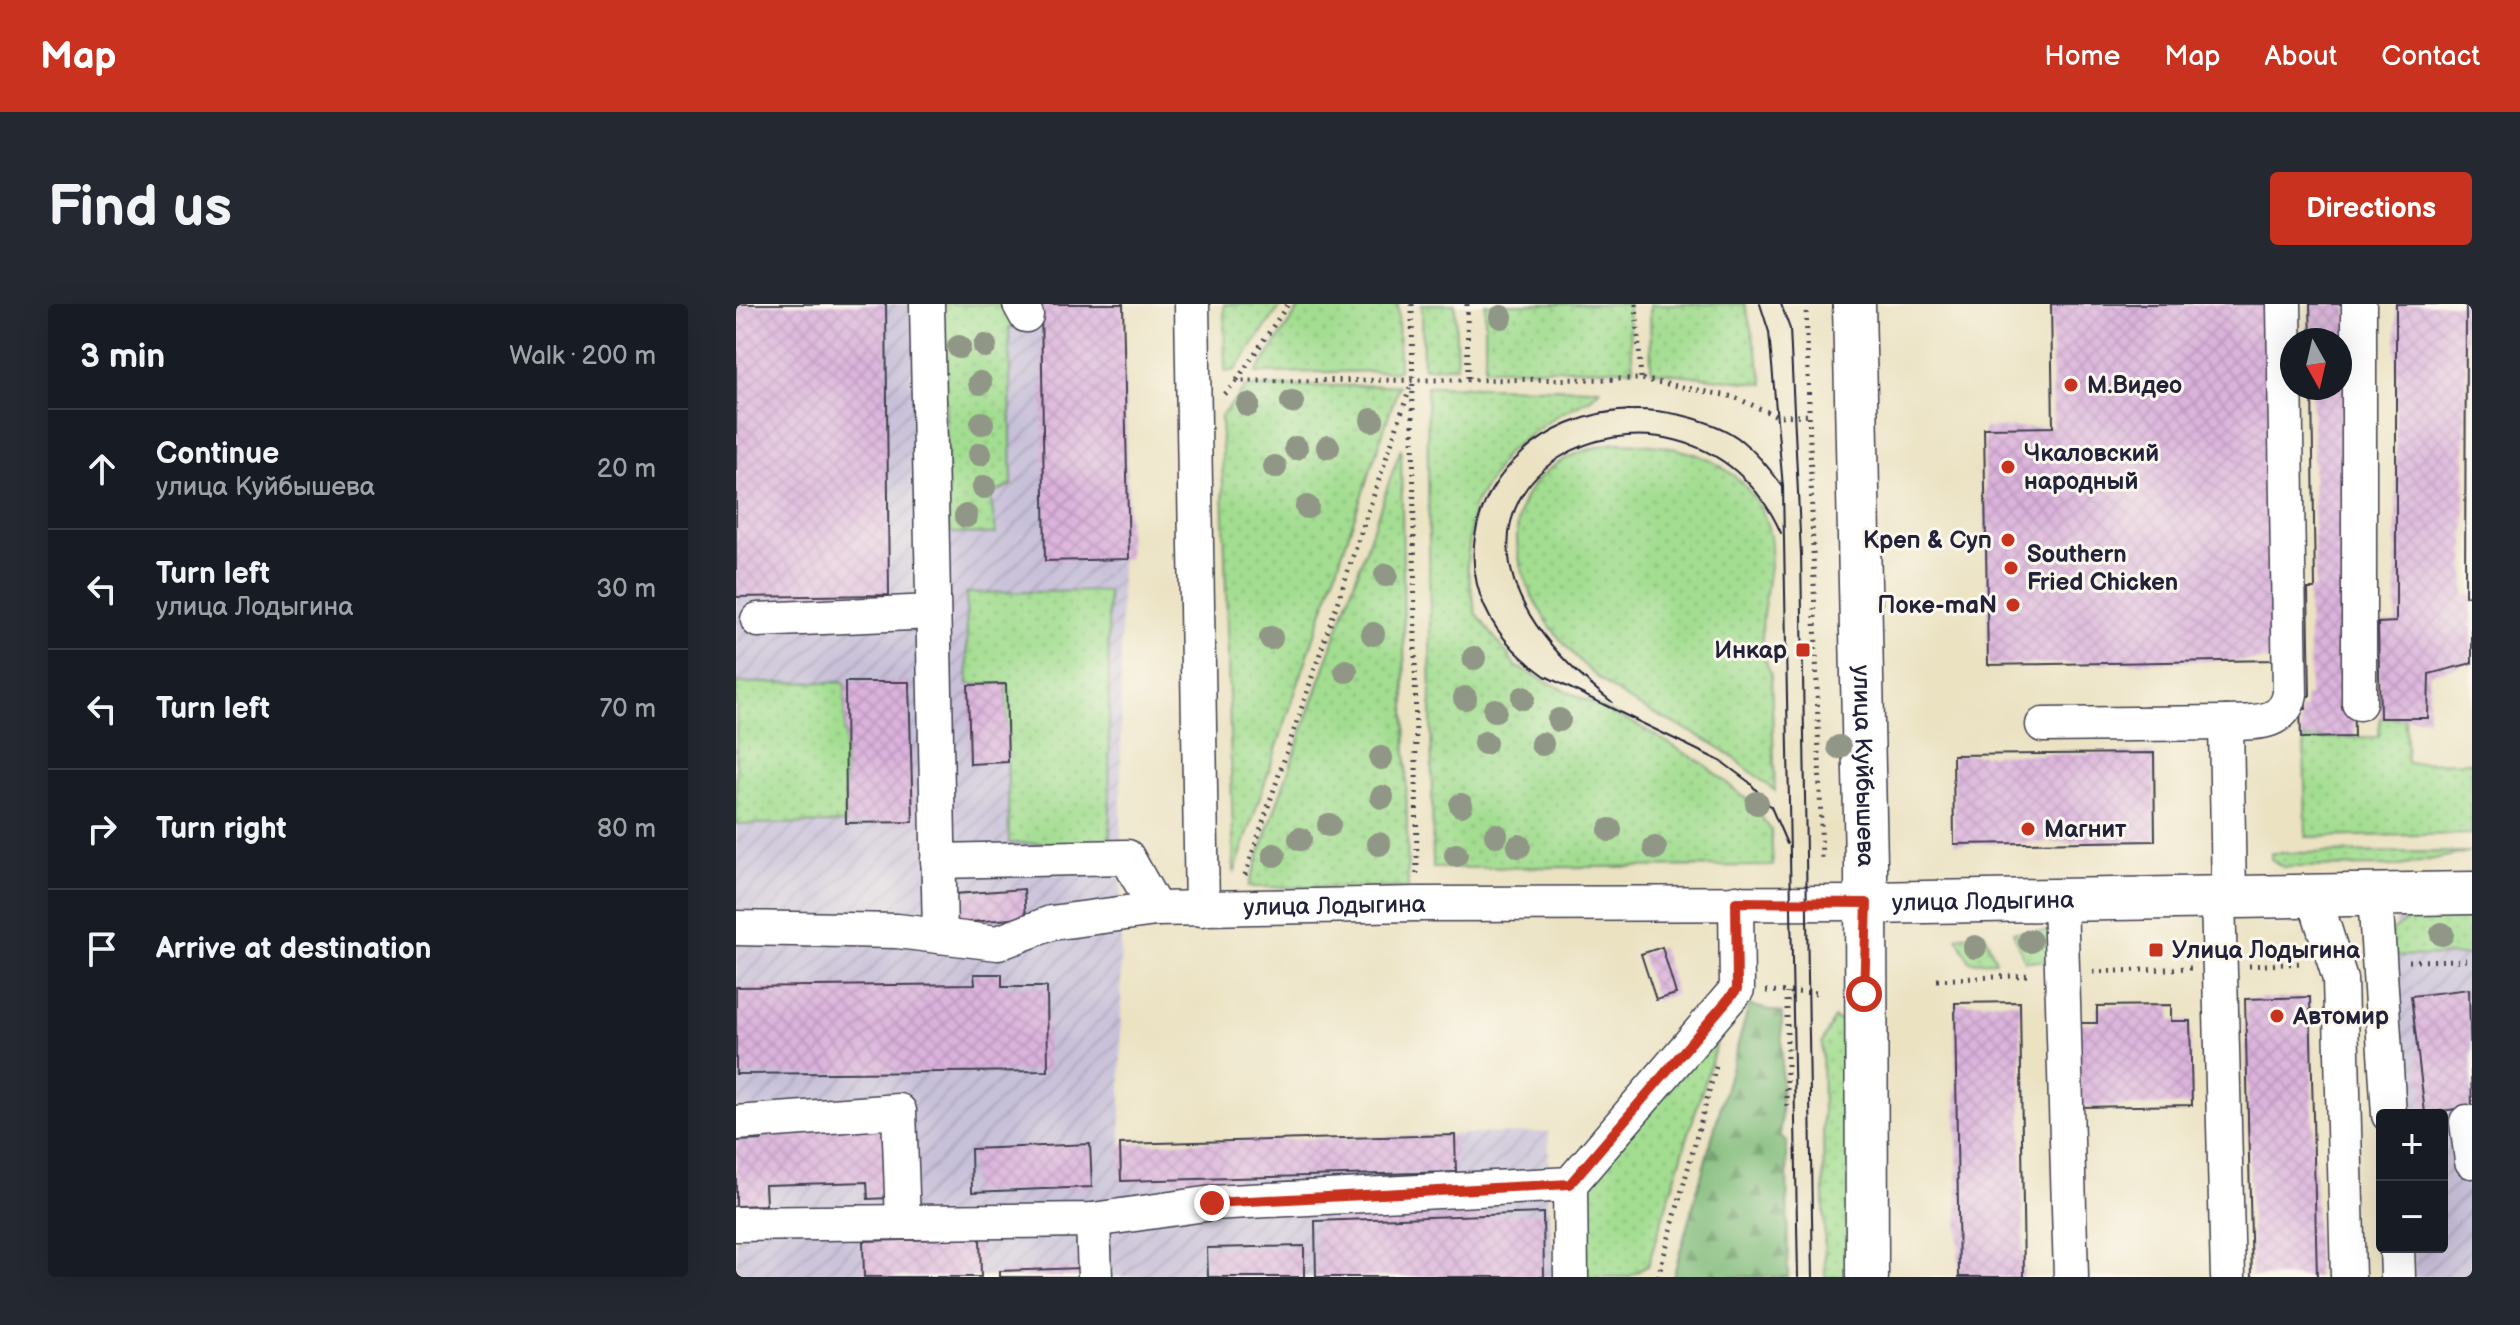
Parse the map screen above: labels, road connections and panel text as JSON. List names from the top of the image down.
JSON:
{
  "streets": {
    "main road": ["улица Куйбышева", "улица Лодыгина"]
  },
  "crossings": [
    ["улица Куйбышева", "улица Лодыгина"]
  ],
  "places": {
    "other": [
      "М.Видео",
      "Чкаловский народный",
      "Креп & Суп",
      "Southern Fried Chicken",
      "Поке-maN",
      "Магнит",
      "Автомир"
    ],
    "transit": ["Инкар", "Улица Лодыгина"]
  },
  "north": "bottom",
  "page": {
    "header": "Map",
    "nav": [
      "Home",
      "Map",
      "About",
      "Contact"
    ],
    "buttons": "Directions",
    "title": "Find us",
    "heading": ["3 min", "Walk · 200 m"],
    "list": [
      ["Continue", "улица Куйбышева", "20 m"],
      ["Turn left", "улица Лодыгина", "30 m"],
      ["Turn left", "70 m"],
      ["Turn right", "80 m"],
      "Arrive at destination"
    ],
    "map_buttons": ["+", "−"]
  }
}
